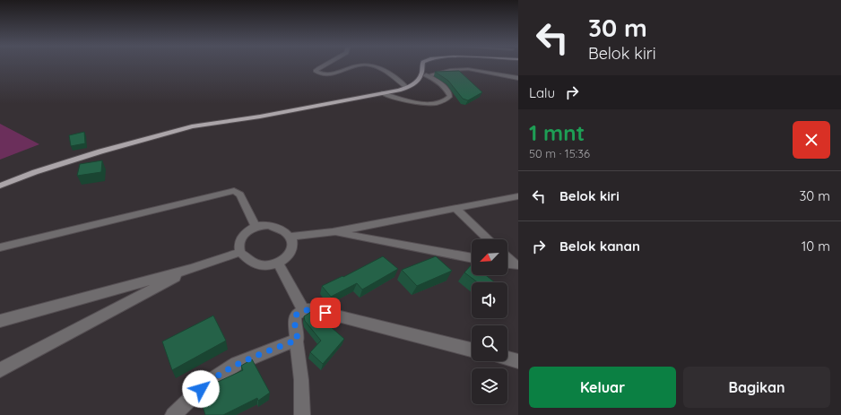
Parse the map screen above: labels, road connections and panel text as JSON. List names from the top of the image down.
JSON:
{
  "north": "bottom left",
  "page": {
    "turn": ["30 m", "Belok kiri"],
    "then": "Lalu",
    "heading": ["1 mnt", "50 m · 15:36"],
    "list": [
      {
        "name": "Belok kiri",
        "value": "30 m"
      },
      {
        "name": "Belok kanan",
        "value": "10 m"
      }
    ],
    "buttons": ["Keluar", "Bagikan"]
  }
}
